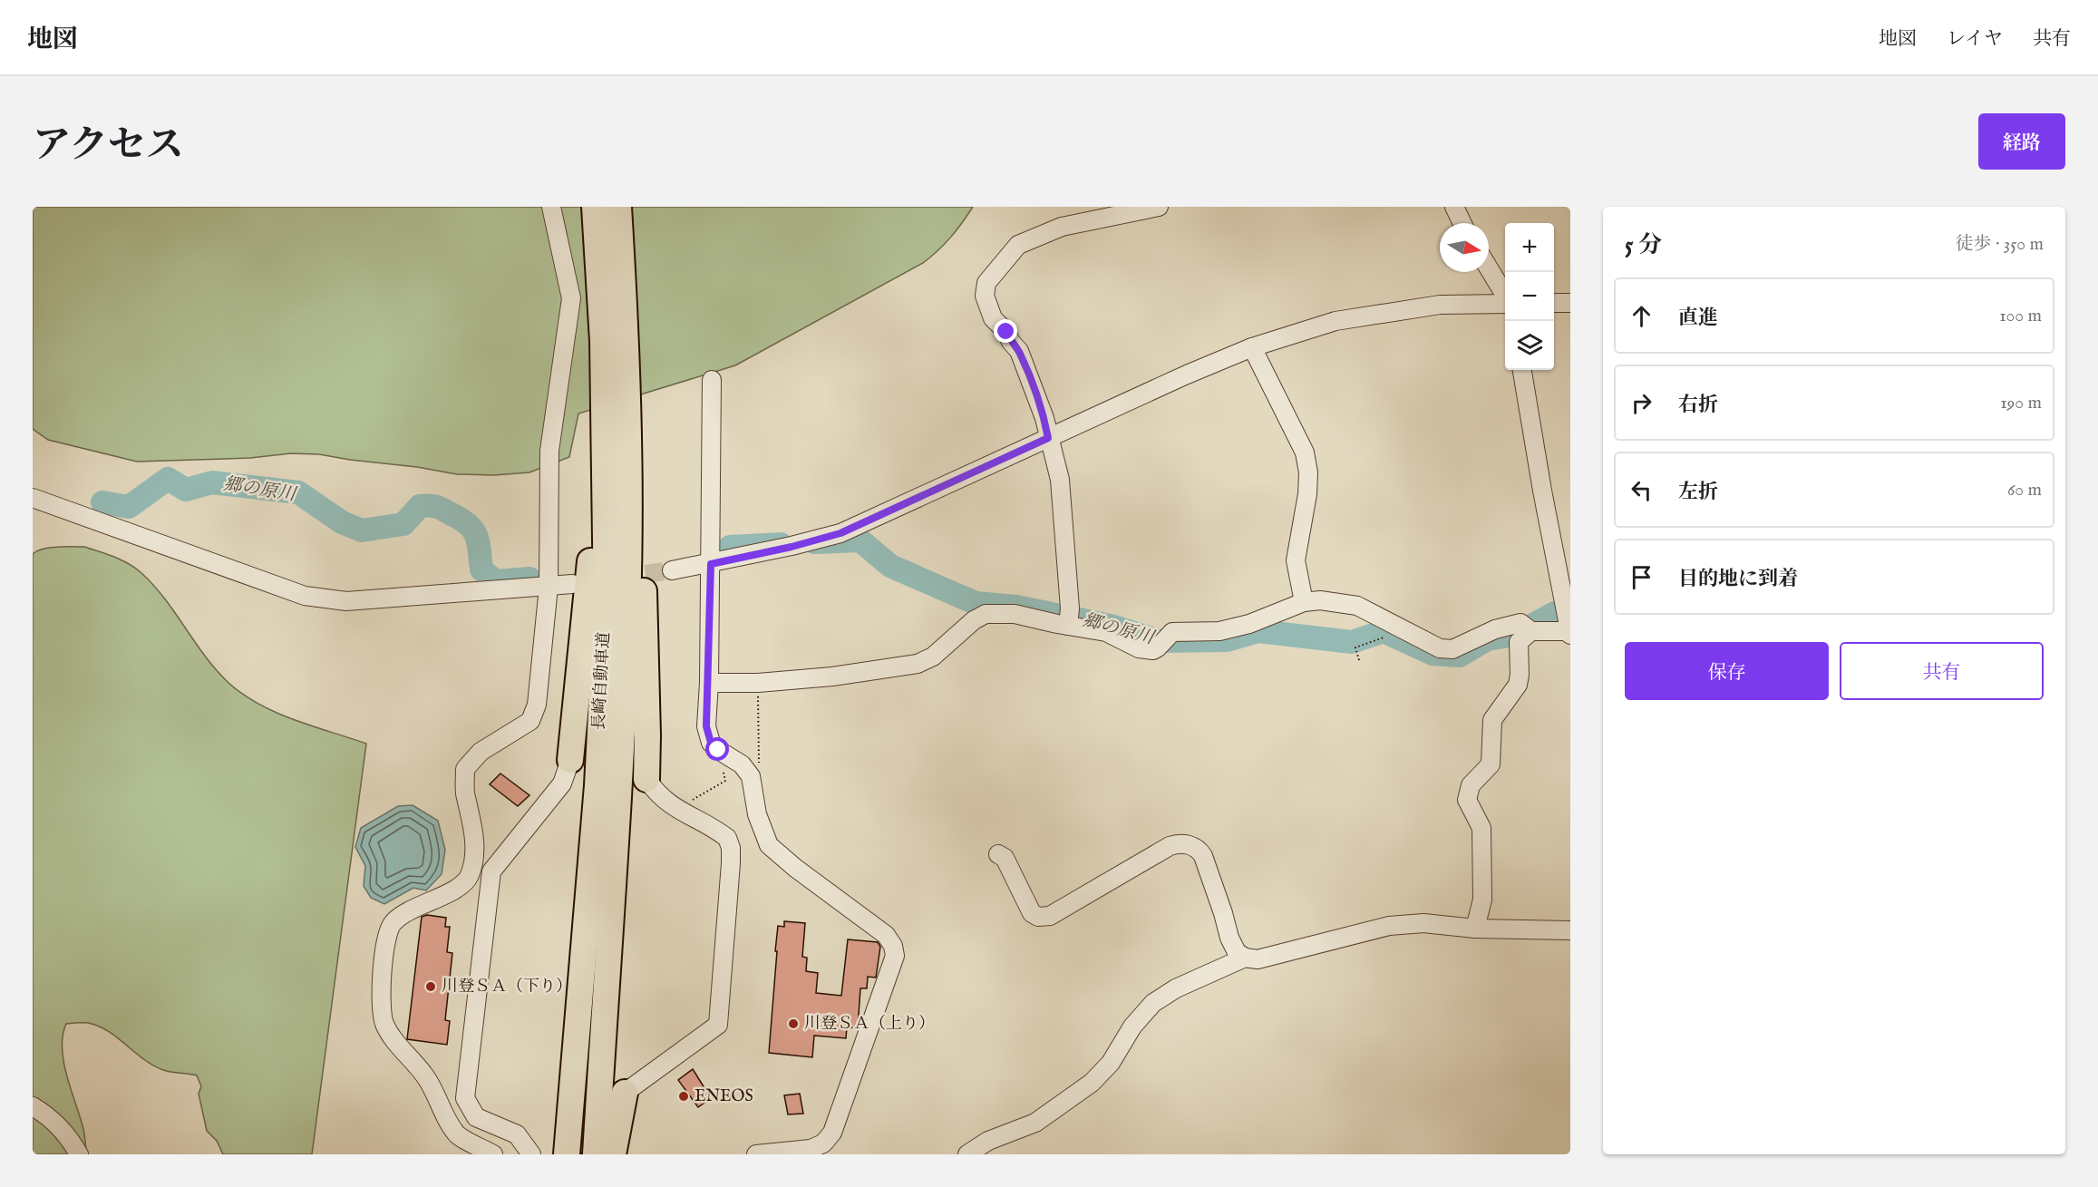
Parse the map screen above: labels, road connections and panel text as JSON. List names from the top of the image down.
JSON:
{
  "streets": {
    "highway": ["長崎自動車道"]
  },
  "water": ["郷の原川"],
  "places": ["川登ＳＡ（下り）", "川登ＳＡ（上り）", "ENEOS"],
  "north": "right",
  "page": {
    "header": "地図",
    "nav": ["地図", "レイヤ", "共有"],
    "title": "アクセス",
    "buttons": [
      "経路",
      ["保存", "共有"]
    ],
    "heading": ["5 分", "徒歩 · 350 m"],
    "map_buttons": ["+", "−"],
    "list": [
      ["直進", "100 m"],
      ["右折", "190 m"],
      ["左折", "60 m"],
      "目的地に到着"
    ]
  }
}
